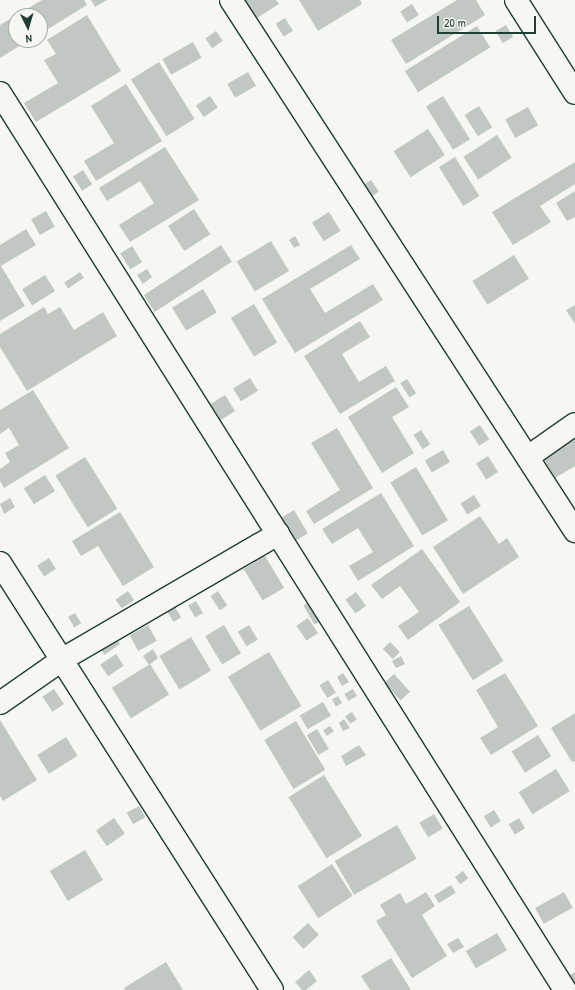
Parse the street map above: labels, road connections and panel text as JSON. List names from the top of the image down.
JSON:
{
  "scale_bar": "20 m",
  "north": "bottom"
}
